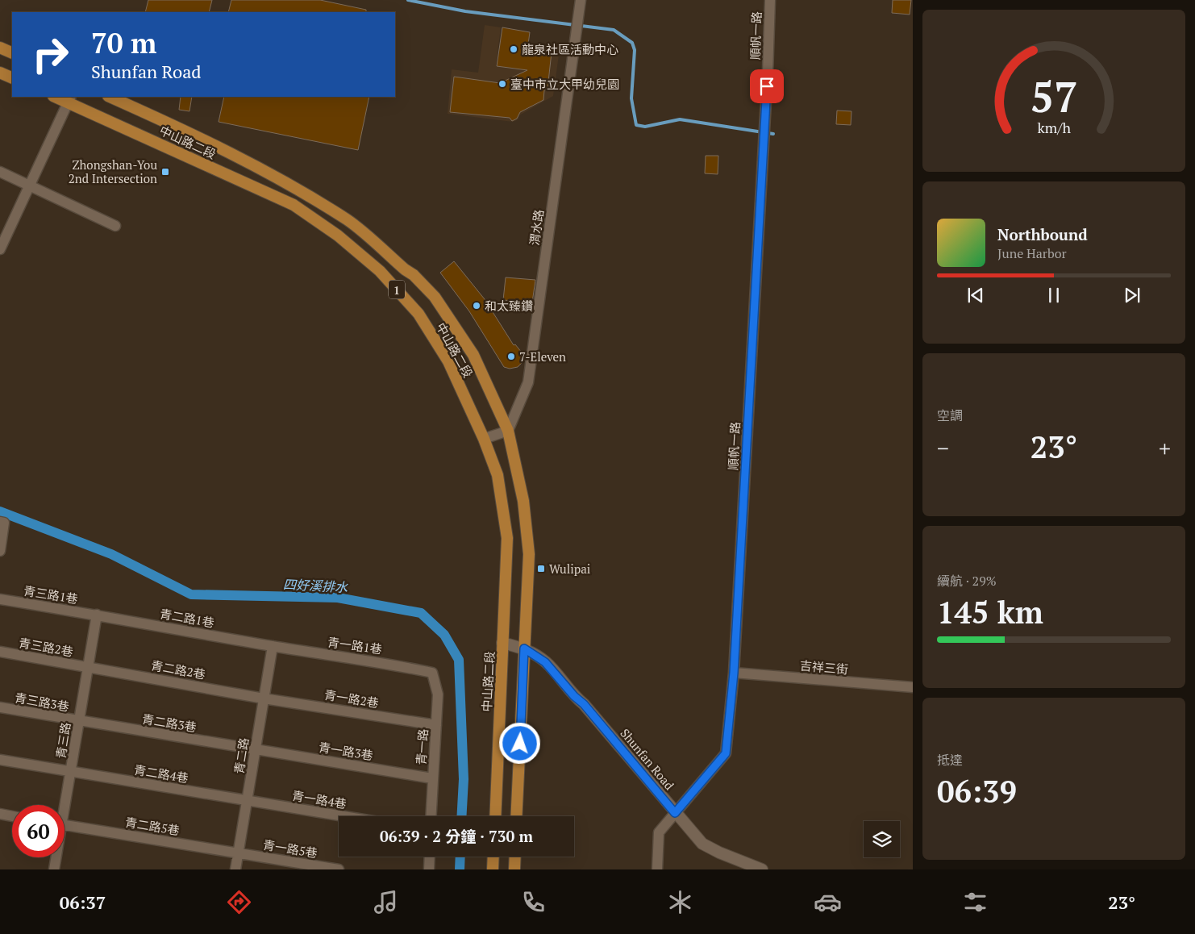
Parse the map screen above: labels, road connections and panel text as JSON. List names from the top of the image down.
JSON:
{
  "streets": {
    "main road": ["中山路二段", "1"],
    "street": [
      "順帆一路",
      "渭水路",
      "青三路1巷",
      "青二路1巷",
      "青一路1巷",
      "青三路2巷",
      "吉祥三街",
      "青二路2巷",
      "青一路2巷",
      "青三路3巷",
      "青二路3巷",
      "青三路",
      "青一路",
      "青一路3巷",
      "青二路",
      "Shunfan Road",
      "青二路4巷",
      "青一路4巷",
      "青二路5巷",
      "青一路5巷"
    ]
  },
  "crossings": [
    ["順帆一路", "吉祥三街"],
    ["順帆一路", "Shunfan Road"],
    ["中山路二段", "渭水路"],
    ["中山路二段", "Shunfan Road"],
    ["青三路1巷", "青二路1巷"],
    ["青三路1巷", "青三路"],
    ["青二路1巷", "青一路1巷"],
    ["青二路1巷", "青三路"],
    ["青二路1巷", "青二路"],
    ["青一路1巷", "青一路"],
    ["青一路1巷", "青二路"],
    ["青三路2巷", "青二路2巷"],
    ["青三路2巷", "青三路"],
    ["青二路2巷", "青一路2巷"],
    ["青二路2巷", "青三路"],
    ["青二路2巷", "青二路"],
    ["青一路2巷", "青一路"],
    ["青一路2巷", "青二路"],
    ["青三路3巷", "青二路3巷"],
    ["青三路3巷", "青三路"],
    ["青二路3巷", "青三路"],
    ["青二路3巷", "青一路3巷"],
    ["青二路3巷", "青二路"],
    ["青三路", "青二路4巷"],
    ["青一路", "青一路3巷"],
    ["青一路3巷", "青二路"],
    ["青二路", "青二路4巷"],
    ["青二路", "青一路4巷"],
    ["青二路", "青二路5巷"],
    ["青二路", "青一路5巷"],
    ["青二路4巷", "青一路4巷"],
    ["青二路5巷", "青一路5巷"]
  ],
  "water": ["四好溪排水"],
  "places": {
    "other": [
      "龍泉社區活動中心",
      "臺中市立大甲幼兒園",
      "和太臻鑽",
      "7-Eleven"
    ],
    "transit": ["Zhongshan-You 2nd Intersection", "Wulipai"]
  },
  "page": {
    "turn": ["70 m", "Shunfan Road"],
    "song": ["Northbound", "June Harbor"],
    "tile": [
      "空調",
      ["續航 · 29%", "145 km"],
      ["抵達", "06:39"]
    ],
    "heat": ["−", "23°", "+"],
    "limit": "60",
    "trip": "06:39 · 2 分鐘 · 730 m",
    "tabs": ["06:37", "23°"],
    "gauge": ["57", "km/h"]
  }
}
